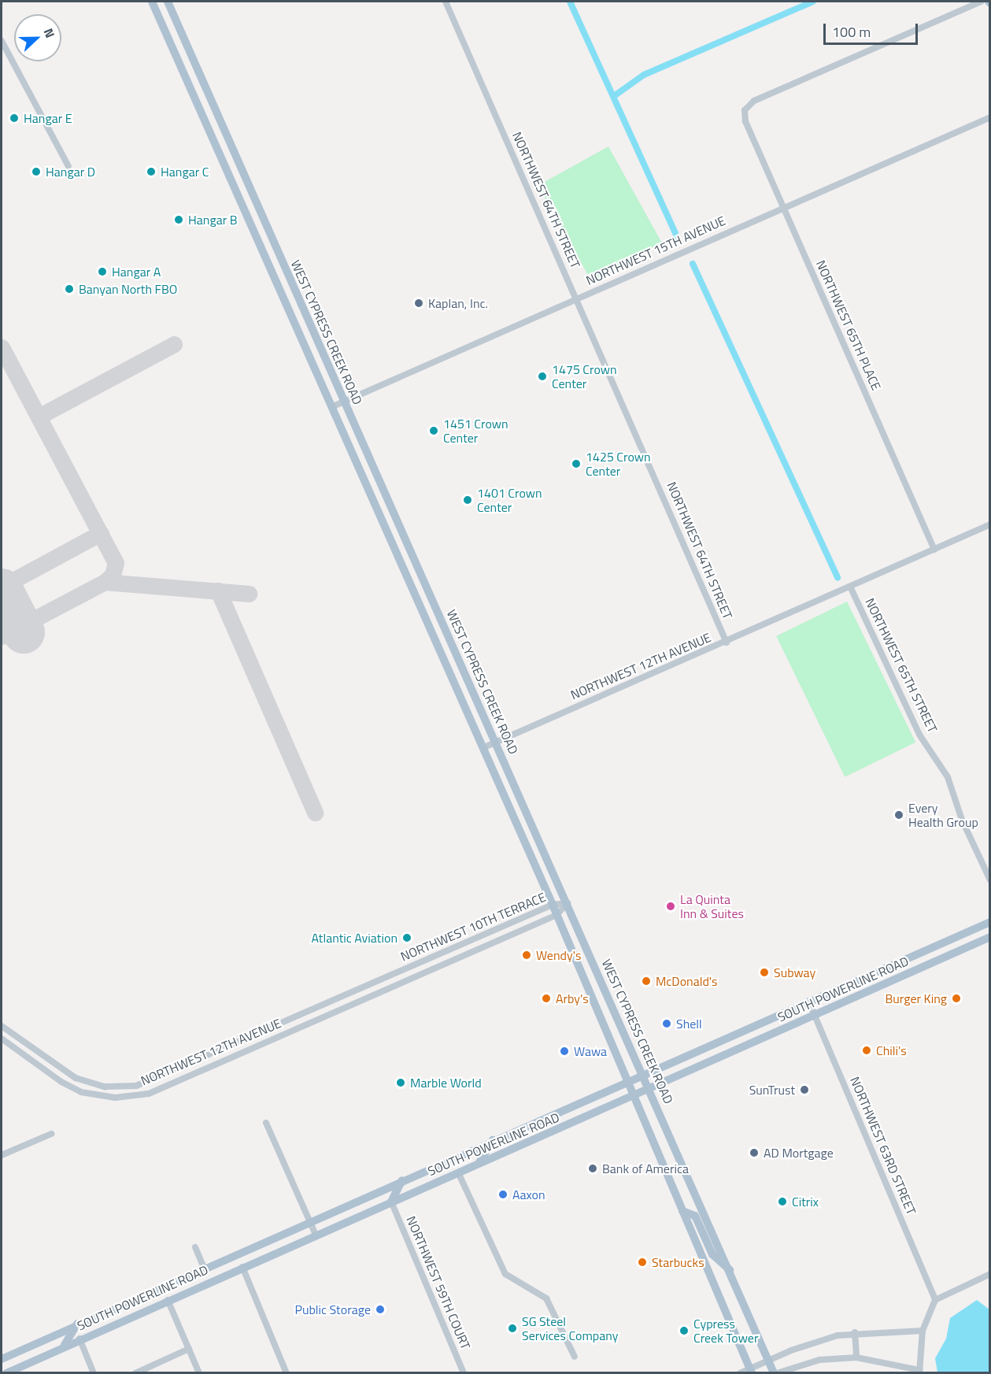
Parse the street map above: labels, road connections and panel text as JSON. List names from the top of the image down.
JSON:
{
  "streets": {
    "main road": ["WEST CYPRESS CREEK ROAD", "SOUTH POWERLINE ROAD"],
    "street": [
      "NORTHWEST 64TH STREET",
      "NORTHWEST 15TH AVENUE",
      "NORTHWEST 65TH PLACE",
      "NORTHWEST 65TH STREET",
      "NORTHWEST 12TH AVENUE",
      "NORTHWEST 10TH TERRACE",
      "NORTHWEST 63RD STREET",
      "NORTHWEST 59TH COURT"
    ]
  },
  "crossings": [
    ["NORTHWEST 64TH STREET", "NORTHWEST 15TH AVENUE"],
    ["NORTHWEST 64TH STREET", "NORTHWEST 12TH AVENUE"],
    ["NORTHWEST 15TH AVENUE", "NORTHWEST 65TH PLACE"],
    ["NORTHWEST 15TH AVENUE", "WEST CYPRESS CREEK ROAD"],
    ["NORTHWEST 65TH PLACE", "NORTHWEST 12TH AVENUE"],
    ["WEST CYPRESS CREEK ROAD", "NORTHWEST 12TH AVENUE"],
    ["WEST CYPRESS CREEK ROAD", "NORTHWEST 10TH TERRACE"],
    ["WEST CYPRESS CREEK ROAD", "SOUTH POWERLINE ROAD"],
    ["NORTHWEST 65TH STREET", "NORTHWEST 12TH AVENUE"],
    ["NORTHWEST 12TH AVENUE", "NORTHWEST 10TH TERRACE"],
    ["SOUTH POWERLINE ROAD", "NORTHWEST 63RD STREET"],
    ["SOUTH POWERLINE ROAD", "NORTHWEST 59TH COURT"]
  ],
  "places": [
    "Hangar E",
    "Hangar D",
    "Hangar C",
    "Hangar B",
    "Hangar A",
    "Banyan North FBO",
    "Kaplan, Inc.",
    "1475 Crown Center",
    "1451 Crown Center",
    "1425 Crown Center",
    "1401 Crown Center",
    "Every Health Group",
    "La Quinta Inn & Suites",
    "Atlantic Aviation",
    "Wendy's",
    "Subway",
    "McDonald's",
    "Arby's",
    "Burger King",
    "Shell",
    "Chili's",
    "Wawa",
    "Marble World",
    "SunTrust",
    "AD Mortgage",
    "Bank of America",
    "Aaxon",
    "Citrix",
    "Starbucks",
    "Public Storage",
    "SG Steel Services Company",
    "Cypress Creek Tower"
  ],
  "scale_bar": "100 m",
  "north": "right"
}
